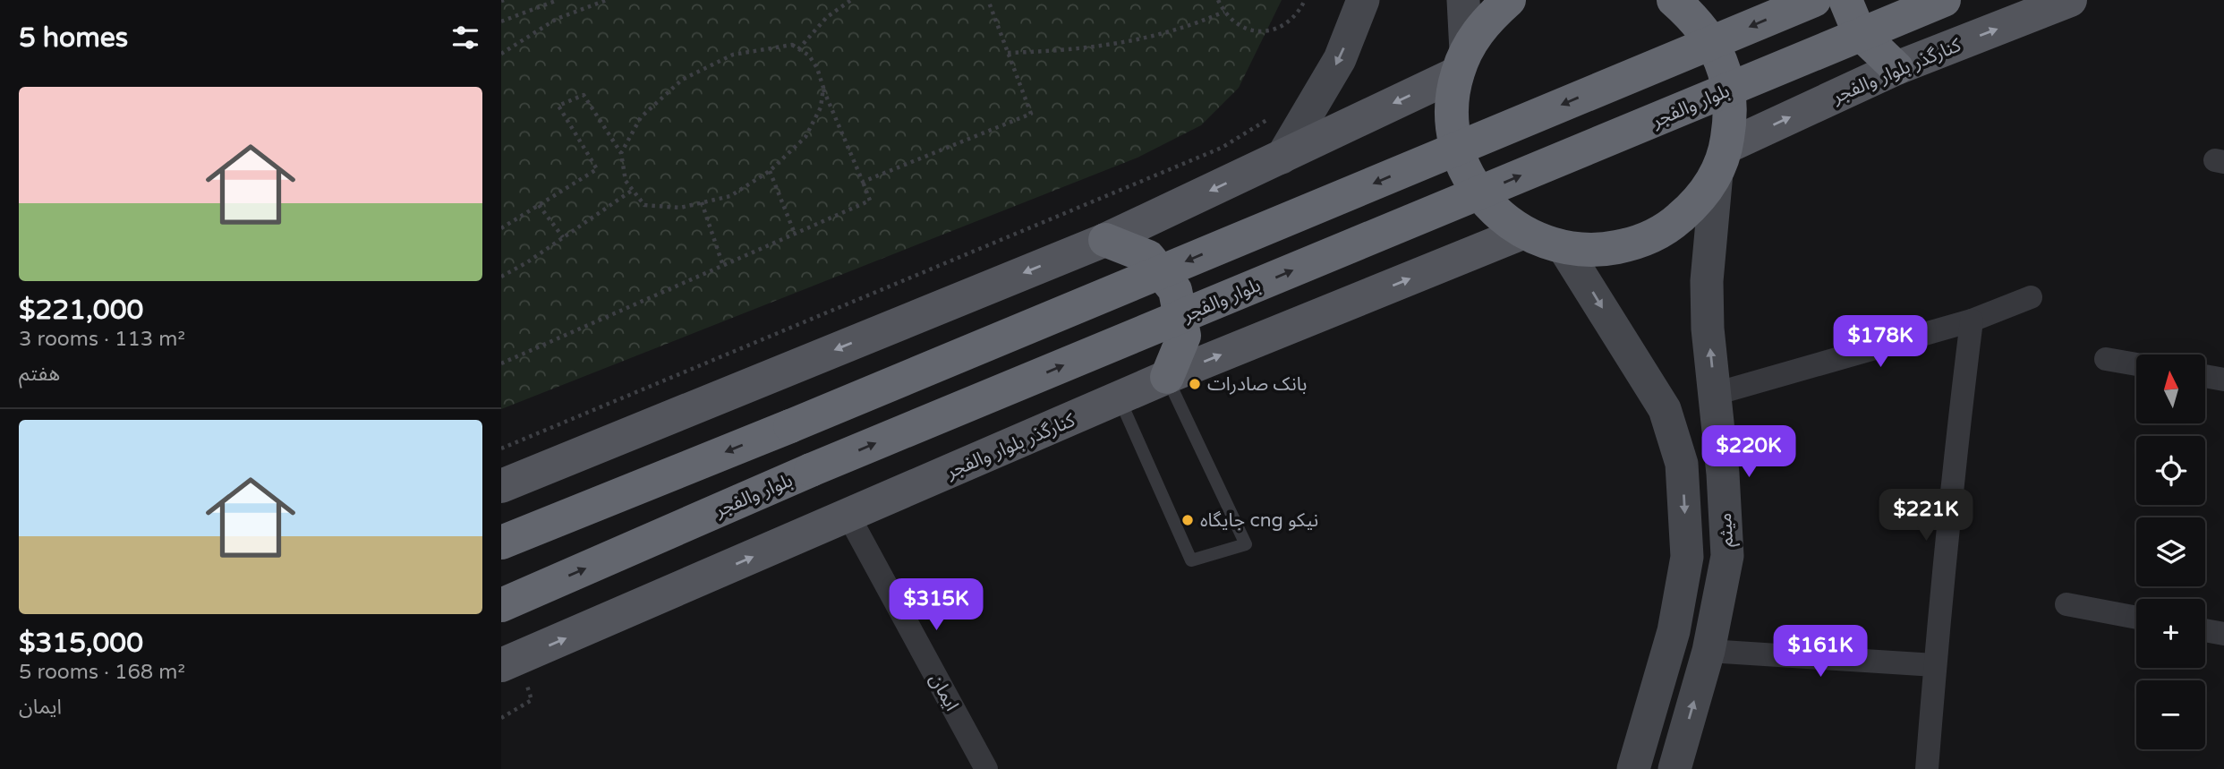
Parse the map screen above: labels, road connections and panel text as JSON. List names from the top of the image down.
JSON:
{
  "streets": {
    "highway": ["بلوار والفجر"],
    "main road": ["کنارگذر بلوار والفجر", "میثم"],
    "street": ["ایمان"]
  },
  "crossings": [
    ["کنارگذر بلوار والفجر", "میثم"],
    ["کنارگذر بلوار والفجر", "ایمان"]
  ],
  "places": ["بانک صادرات", "جایگاه cng نیکو"],
  "north": "top",
  "page": {
    "heading": "5 homes",
    "list": [
      {
        "name": "$221,000",
        "note": "3 rooms · 113 m² · هفتم"
      },
      {
        "name": "$315,000",
        "note": "5 rooms · 168 m² · ایمان"
      }
    ],
    "price": [
      "$178K",
      "$220K",
      "$221K",
      "$315K",
      "$161K"
    ],
    "map_buttons": ["+", "−"]
  }
}
